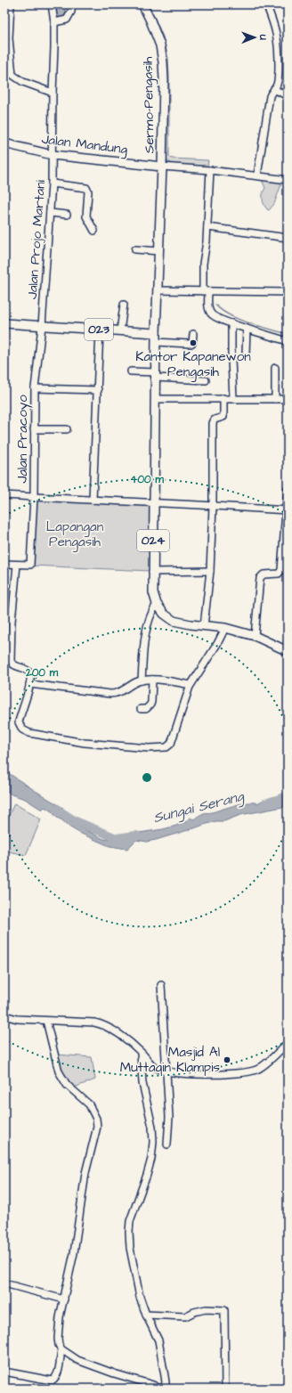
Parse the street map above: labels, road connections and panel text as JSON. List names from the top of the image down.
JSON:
{
  "streets": {
    "main road": [
      "Sermo-Pengasih",
      "Jalan Mandung",
      "023",
      "024"
    ],
    "street": ["Jalan Projo Martani", "Jalan Pracoyo"]
  },
  "crossings": [
    ["Sermo-Pengasih", "Jalan Mandung"],
    ["Sermo-Pengasih", "023"],
    ["Sermo-Pengasih", "024"],
    ["Jalan Mandung", "Jalan Projo Martani"],
    ["Jalan Projo Martani", "023"],
    ["Jalan Projo Martani", "Jalan Pracoyo"],
    ["023", "Jalan Pracoyo"],
    ["023", "024"],
    ["Jalan Pracoyo", "024"]
  ],
  "water": ["Sungai Serang"],
  "parks": ["Lapangan Pengasih"],
  "places": ["Kantor Kapanewon Pengasih", "Masjid Al Muttaqin Klampis"],
  "north": "right",
  "rings": ["400 m", "200 m"]
}
